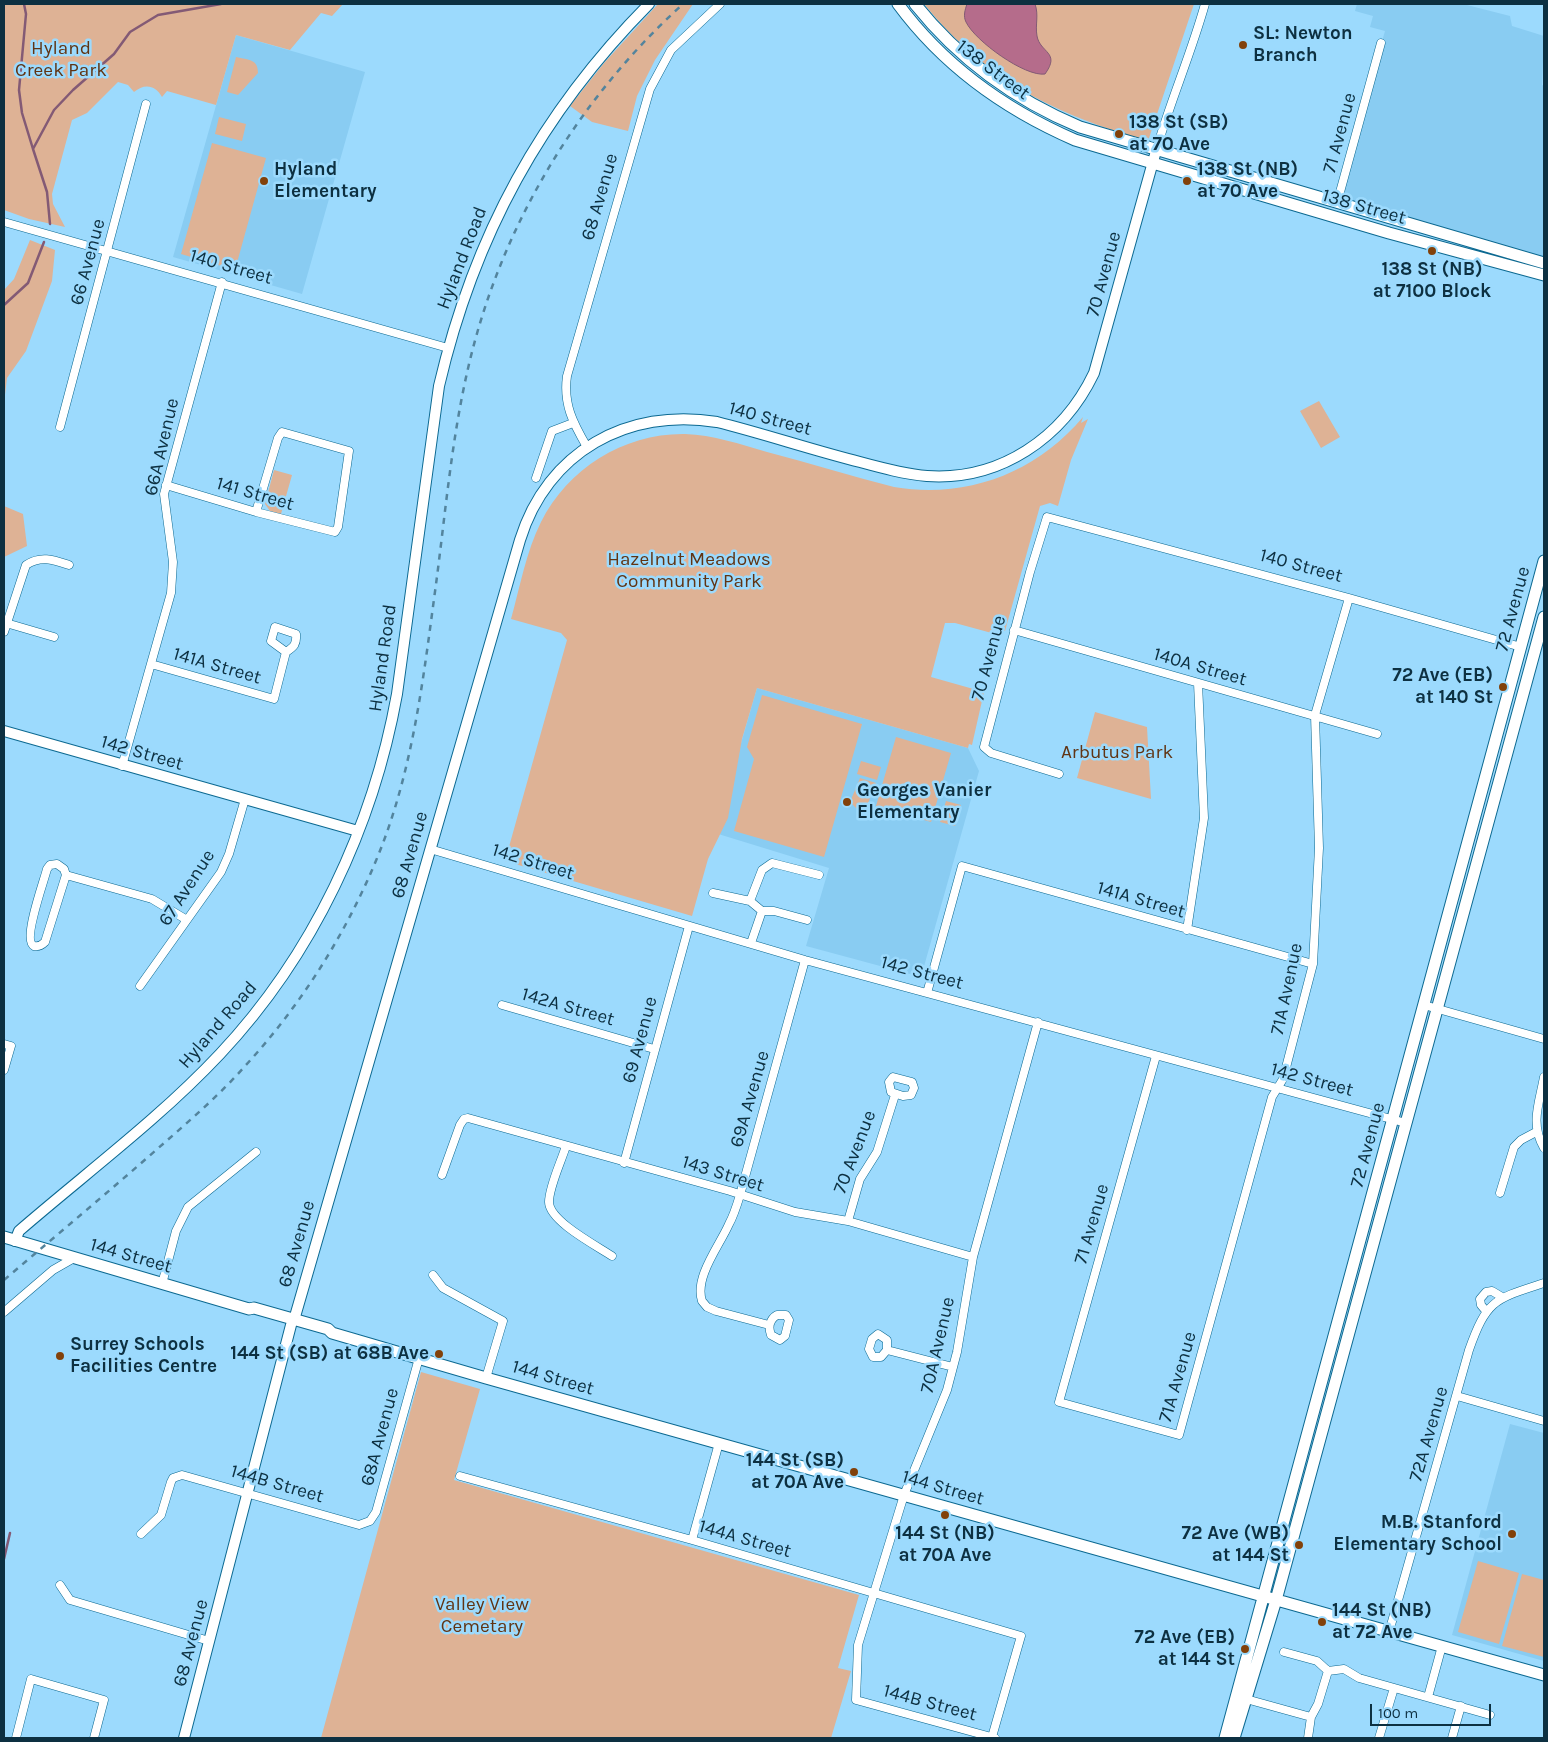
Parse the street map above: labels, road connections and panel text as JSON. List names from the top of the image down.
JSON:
{
  "streets": {
    "main road": [
      "138 Street",
      "140 Street",
      "72 Avenue",
      "144 Street"
    ],
    "street": [
      "71 Avenue",
      "68 Avenue",
      "Hyland Road",
      "66 Avenue",
      "70 Avenue",
      "66A Avenue",
      "141 Street",
      "141A Street",
      "140A Street",
      "142 Street",
      "67 Avenue",
      "71A Avenue",
      "142A Street",
      "69 Avenue",
      "69A Avenue",
      "143 Street",
      "70A Avenue",
      "72A Avenue",
      "68A Avenue",
      "144B Street",
      "144A Street"
    ]
  },
  "crossings": [
    ["138 Street", "71 Avenue"],
    ["138 Street", "70 Avenue"],
    ["71 Avenue", "142 Street"],
    ["71 Avenue", "71A Avenue"],
    ["68 Avenue", "140 Street"],
    ["68 Avenue", "142 Street"],
    ["68 Avenue", "144 Street"],
    ["68 Avenue", "144B Street"],
    ["Hyland Road", "140 Street"],
    ["Hyland Road", "142 Street"],
    ["Hyland Road", "144 Street"],
    ["66 Avenue", "140 Street"],
    ["140 Street", "70 Avenue"],
    ["140 Street", "66A Avenue"],
    ["140 Street", "72 Avenue"],
    ["140 Street", "71A Avenue"],
    ["70 Avenue", "140A Street"],
    ["70 Avenue", "143 Street"],
    ["66A Avenue", "141 Street"],
    ["66A Avenue", "141A Street"],
    ["66A Avenue", "142 Street"],
    ["72 Avenue", "142 Street"],
    ["72 Avenue", "144 Street"],
    ["141A Street", "142 Street"],
    ["141A Street", "71A Avenue"],
    ["140A Street", "71A Avenue"],
    ["142 Street", "67 Avenue"],
    ["142 Street", "71A Avenue"],
    ["142 Street", "69 Avenue"],
    ["142 Street", "69A Avenue"],
    ["142 Street", "70A Avenue"],
    ["142A Street", "69 Avenue"],
    ["69 Avenue", "143 Street"],
    ["69A Avenue", "143 Street"],
    ["143 Street", "70A Avenue"],
    ["144 Street", "70A Avenue"],
    ["144 Street", "72A Avenue"],
    ["144 Street", "68A Avenue"],
    ["70A Avenue", "144B Street"],
    ["70A Avenue", "144A Street"],
    ["68A Avenue", "144B Street"],
    ["144B Street", "144A Street"]
  ],
  "parks": [
    "Hyland Creek Park",
    "Hazelnut Meadows Community Park",
    "Arbutus Park",
    "Valley View Cemetary"
  ],
  "places": [
    "SL: Newton Branch",
    "138 St (SB) at 70 Ave",
    "Hyland Elementary",
    "138 St (NB) at 70 Ave",
    "138 St (NB) at 7100 Block",
    "72 Ave (EB) at 140 St",
    "Georges Vanier Elementary",
    "144 St (SB) at 68B Ave",
    "Surrey Schools Facilities Centre",
    "144 St (SB) at 70A Ave",
    "144 St (NB) at 70A Ave",
    "M.B. Stanford Elementary School",
    "72 Ave (WB) at 144 St",
    "144 St (NB) at 72 Ave",
    "72 Ave (EB) at 144 St"
  ],
  "scale_bar": "100 m"
}
